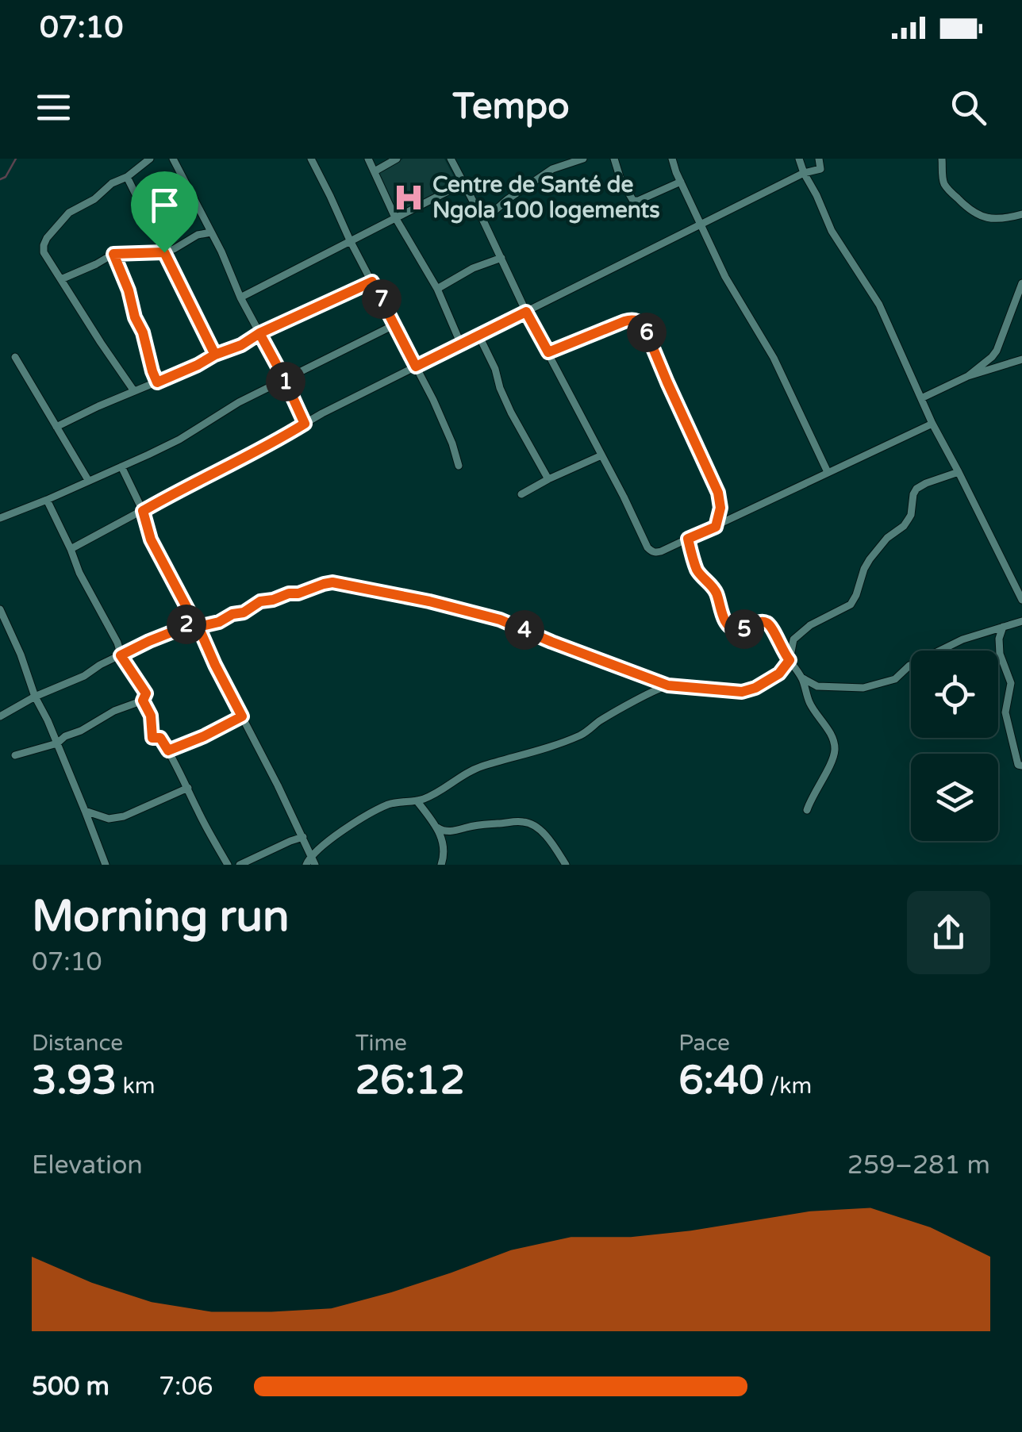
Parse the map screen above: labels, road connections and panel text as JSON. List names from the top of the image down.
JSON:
{
  "places": {
    "hospital": ["Centre de Santé de Ngola 100 logements"]
  },
  "page": {
    "status": "07:10",
    "header": "Tempo",
    "pins": [
      "7",
      "6",
      "1",
      "2",
      "5",
      "4"
    ],
    "heading": ["Morning run", "07:10"],
    "stats": [
      ["Distance", "3.93 km"],
      ["Time", "26:12"],
      ["Pace", "6:40 /km"]
    ],
    "chart": ["Elevation", "259–281 m"],
    "list": [
      {
        "name": "500 m",
        "note": "7:06"
      }
    ]
  }
}
